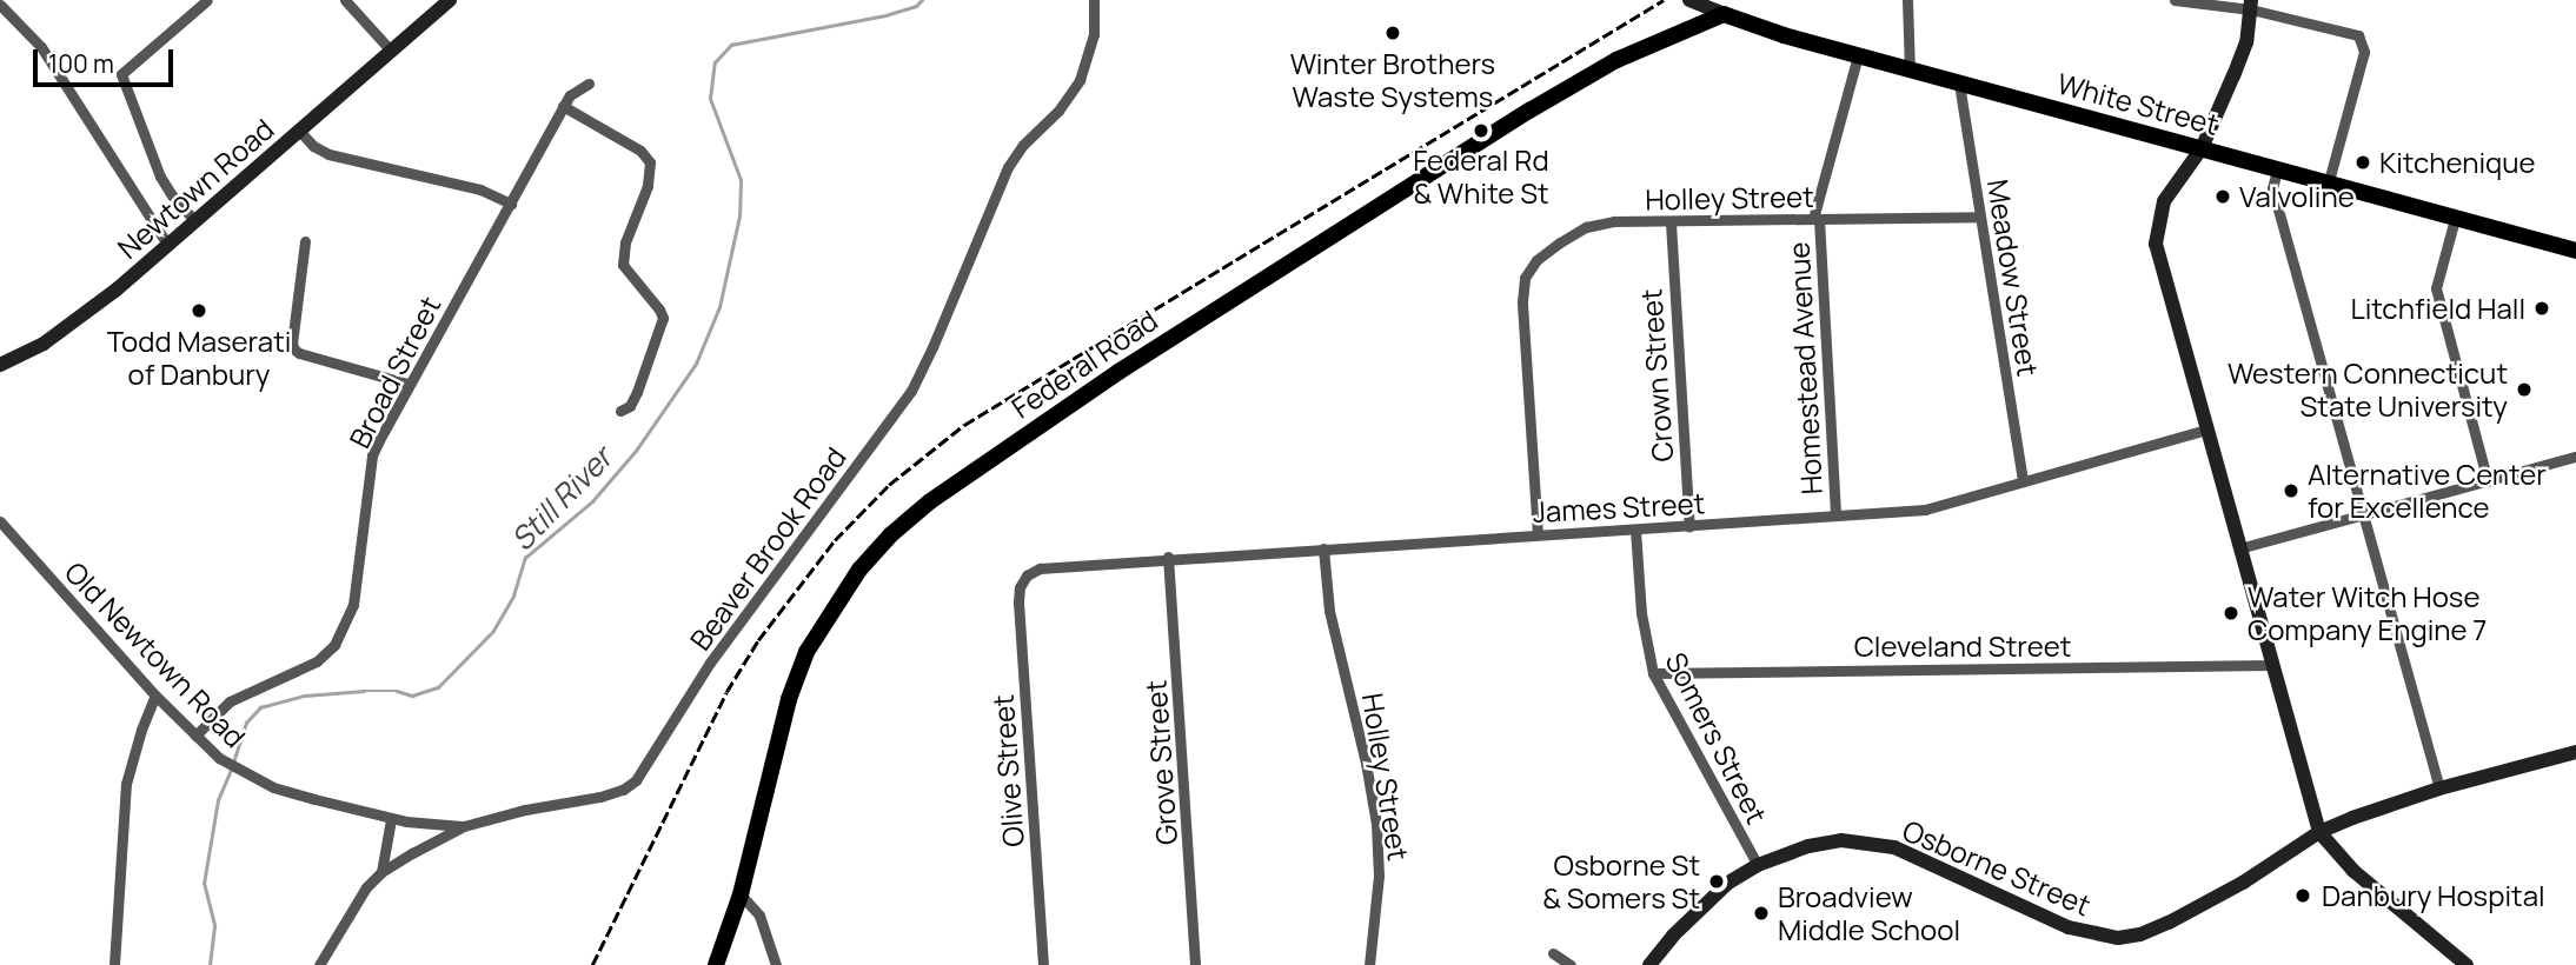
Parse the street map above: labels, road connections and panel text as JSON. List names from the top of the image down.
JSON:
{
  "streets": {
    "main road": [
      "White Street",
      "Newtown Road",
      "Federal Road",
      "Osborne Street"
    ],
    "street": [
      "Holley Street",
      "Meadow Street",
      "Homestead Avenue",
      "Broad Street",
      "Crown Street",
      "James Street",
      "Beaver Brook Road",
      "Cleveland Street",
      "Old Newtown Road",
      "Somers Street",
      "Grove Street",
      "Olive Street"
    ]
  },
  "crossings": [
    ["White Street", "Meadow Street"],
    ["White Street", "Federal Road"],
    ["White Street", "Homestead Avenue"],
    ["Holley Street", "Meadow Street"],
    ["Holley Street", "Homestead Avenue"],
    ["Holley Street", "Crown Street"],
    ["Holley Street", "James Street"],
    ["Meadow Street", "James Street"],
    ["Homestead Avenue", "James Street"],
    ["Broad Street", "Old Newtown Road"],
    ["Crown Street", "James Street"],
    ["James Street", "Somers Street"],
    ["James Street", "Grove Street"],
    ["James Street", "Olive Street"],
    ["Beaver Brook Road", "Old Newtown Road"],
    ["Cleveland Street", "Somers Street"],
    ["Somers Street", "Osborne Street"]
  ],
  "water": ["Still River"],
  "places": [
    "Winter Brothers Waste Systems",
    "Federal Rd & White St",
    "Kitchenique",
    "Valvoline",
    "Litchfield Hall",
    "Todd Maserati of Danbury",
    "Western Connecticut State University",
    "Alternative Center for Excellence",
    "Water Witch Hose Company Engine 7",
    "Osborne St & Somers St",
    "Danbury Hospital",
    "Broadview Middle School"
  ],
  "scale_bar": "100 m"
}
